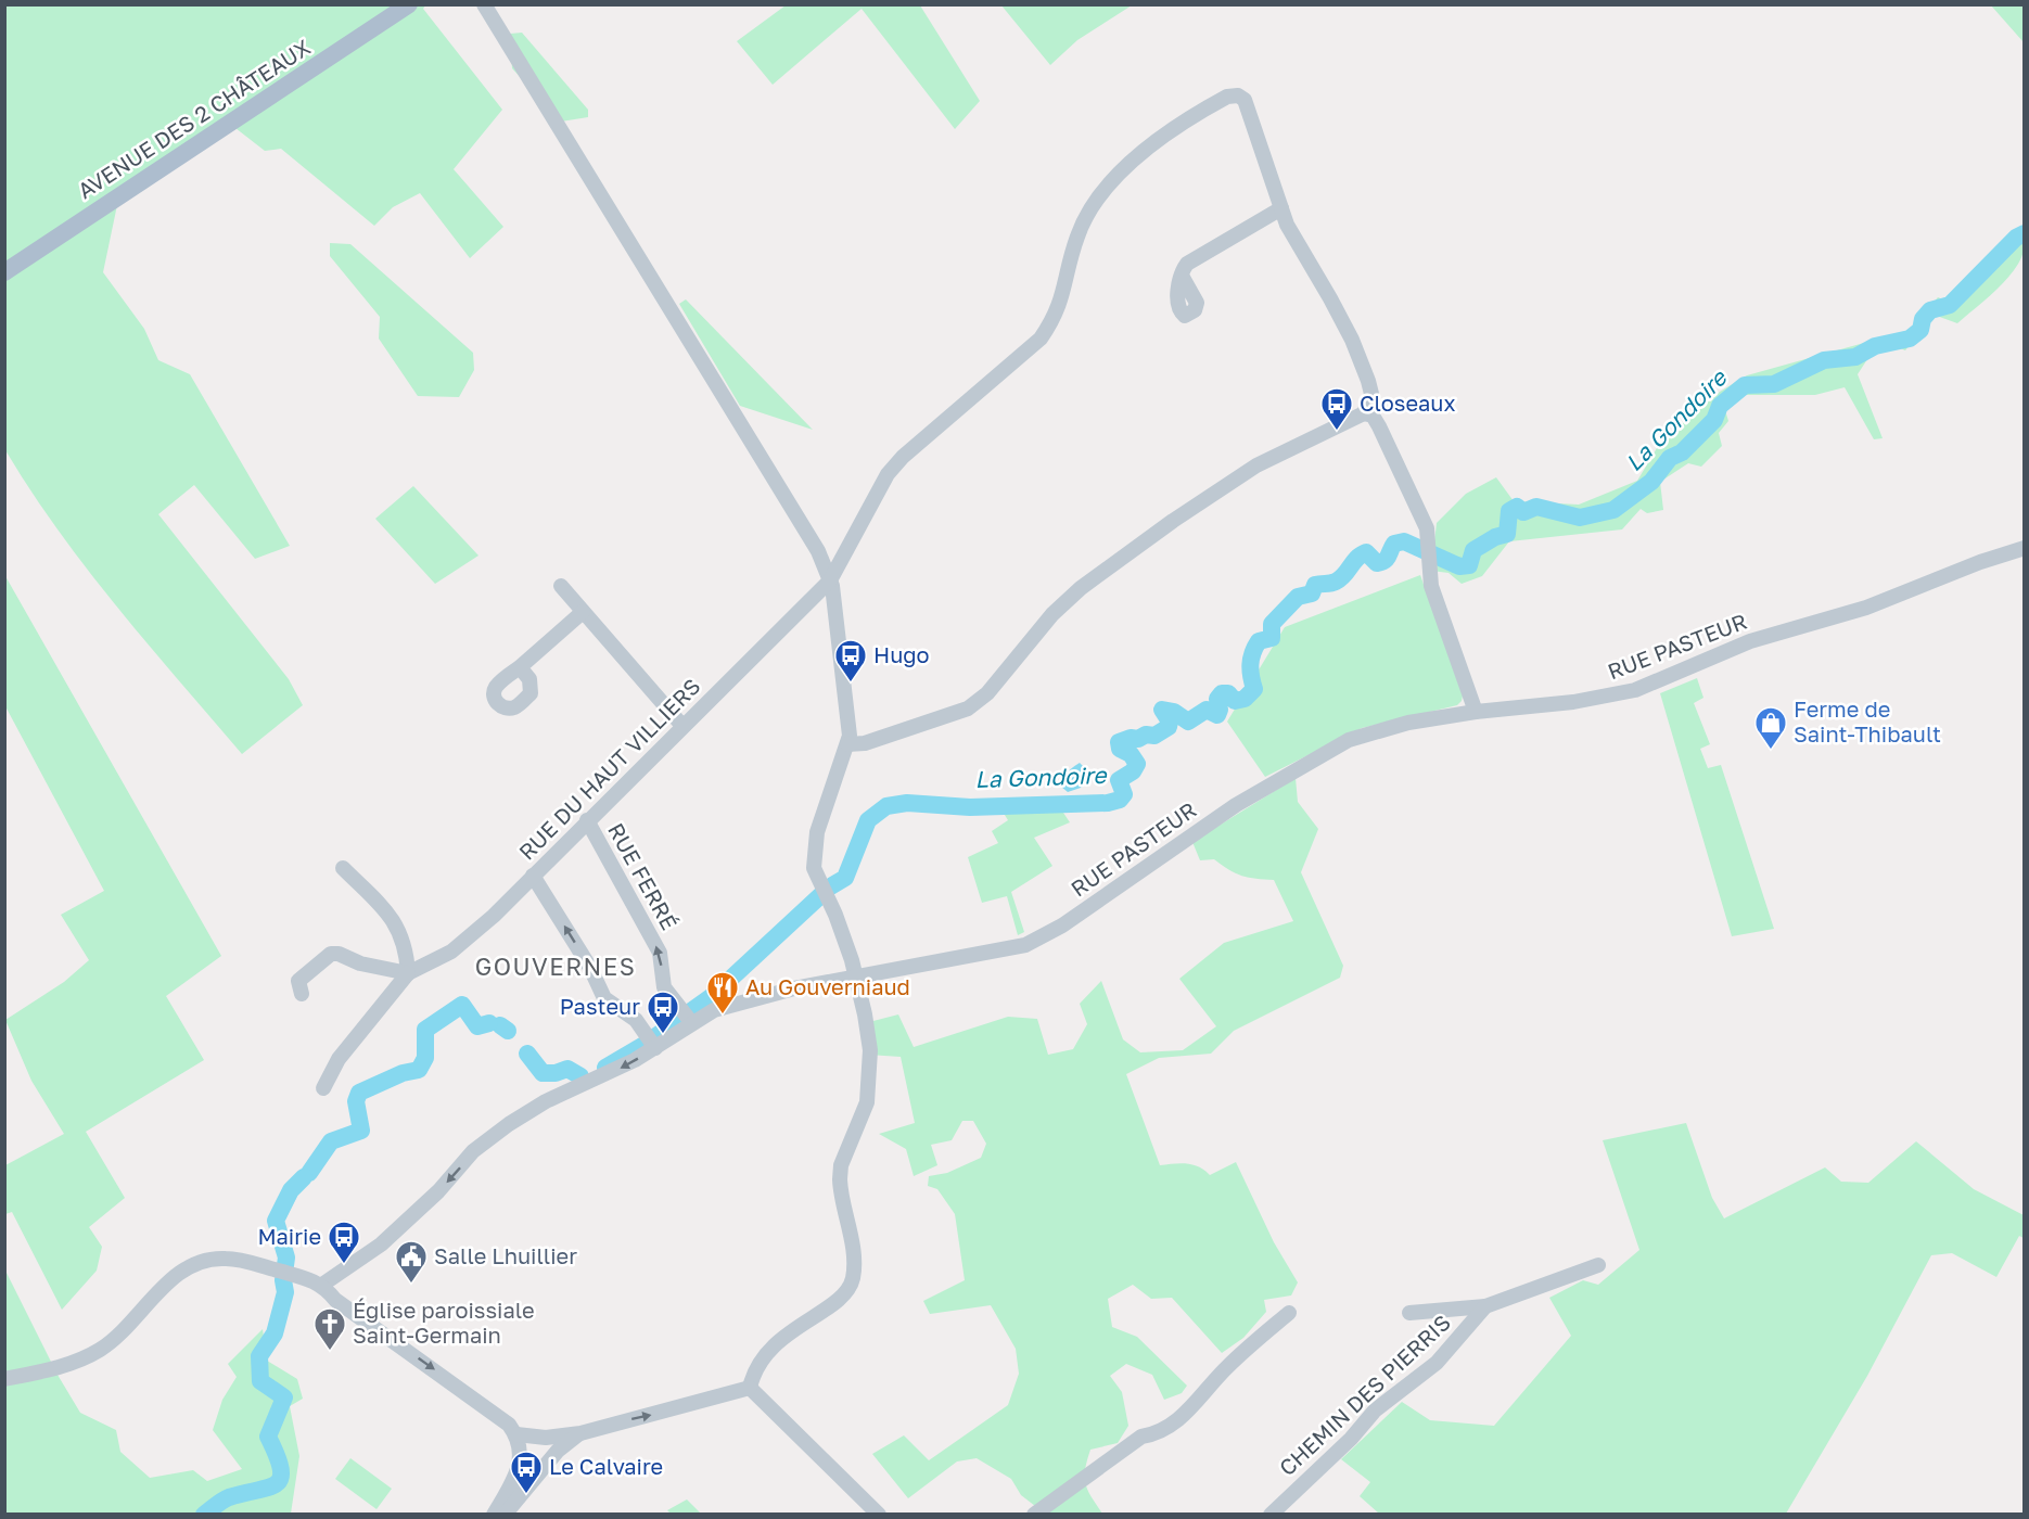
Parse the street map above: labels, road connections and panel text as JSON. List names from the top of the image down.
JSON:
{
  "streets": {
    "main road": ["AVENUE DES 2 CHÂTEAUX"],
    "street": [
      "RUE PASTEUR",
      "RUE DU HAUT VILLIERS",
      "RUE FERRÉ",
      "CHEMIN DES PIERRIS"
    ]
  },
  "crossings": [
    ["RUE PASTEUR", "RUE FERRÉ"],
    ["RUE DU HAUT VILLIERS", "RUE FERRÉ"]
  ],
  "districts": ["GOUVERNES"],
  "water": ["La Gondoire"],
  "places": {
    "bus stop": [
      "Closeaux",
      "Hugo",
      "Pasteur",
      "Mairie",
      "Le Calvaire"
    ],
    "shop": ["Ferme de Saint-Thibault"],
    "restaurant": ["Au Gouverniaud"],
    "public building": ["Salle Lhuillier"],
    "church": ["Église paroissiale Saint-Germain"]
  }
}
